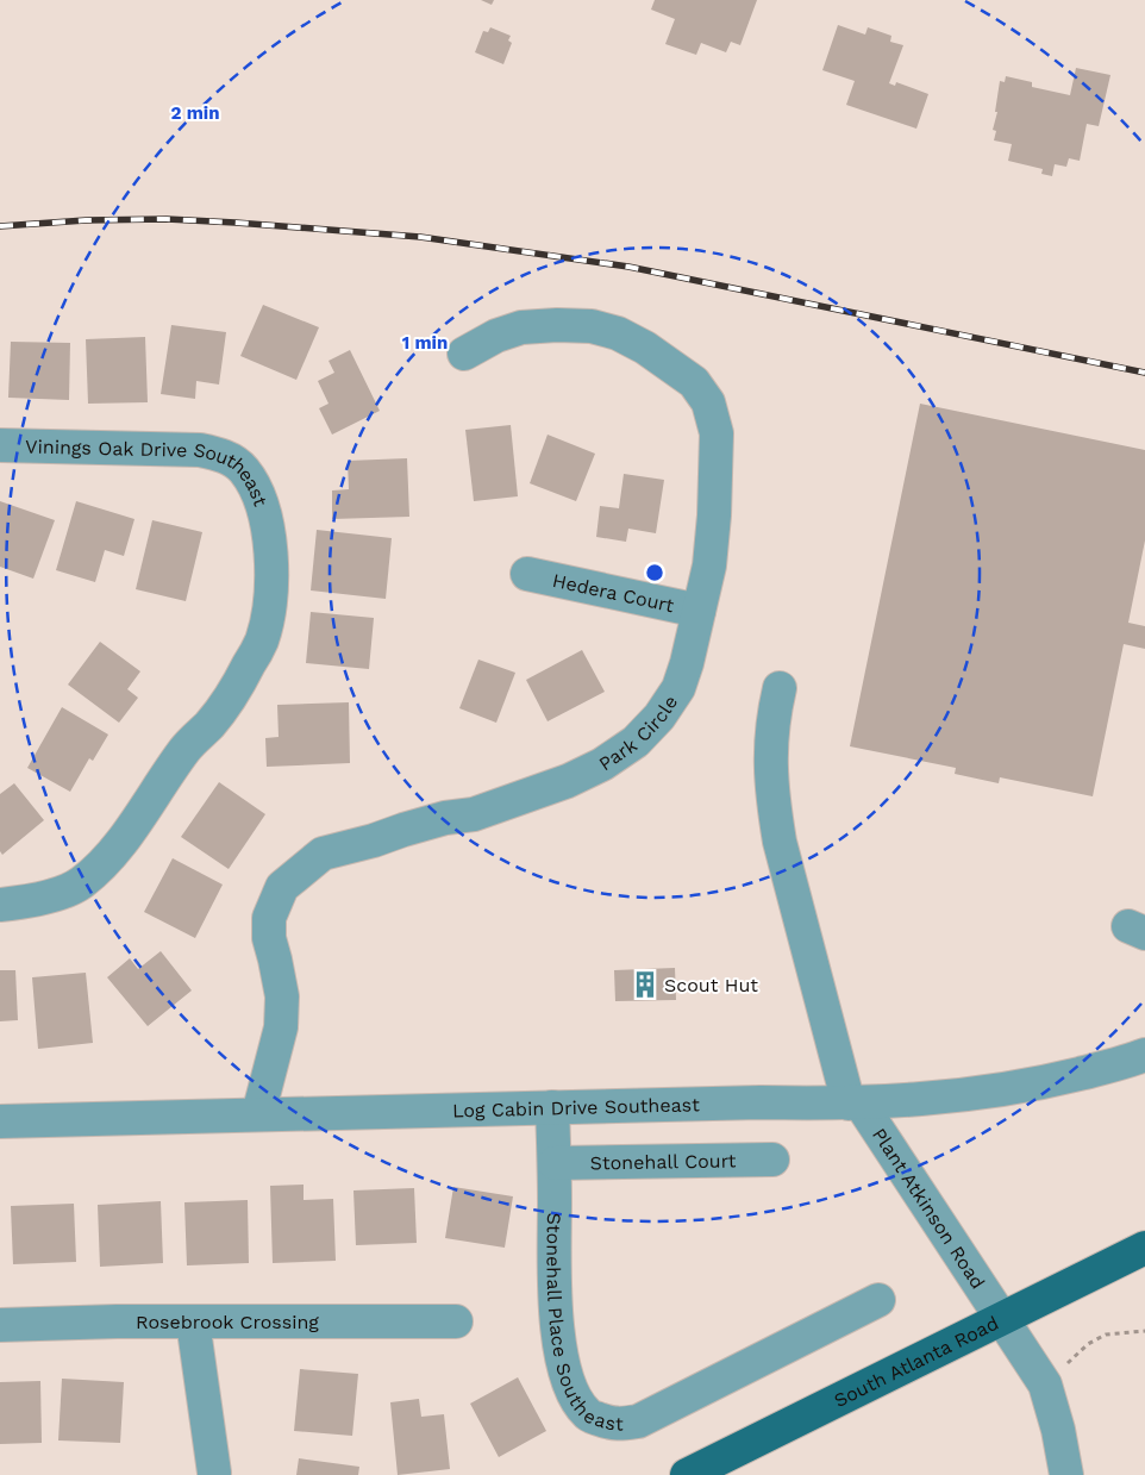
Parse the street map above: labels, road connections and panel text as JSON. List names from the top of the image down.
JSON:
{
  "streets": {
    "main road": ["South Atlanta Road"],
    "street": [
      "Vinings Oak Drive Southeast",
      "Hedera Court",
      "Park Circle",
      "Log Cabin Drive Southeast",
      "Stonehall Court",
      "Plant Atkinson Road",
      "Stonehall Place Southeast",
      "Rosebrook Crossing"
    ]
  },
  "crossings": [
    ["Hedera Court", "Park Circle"],
    ["Park Circle", "Log Cabin Drive Southeast"],
    ["Log Cabin Drive Southeast", "Plant Atkinson Road"],
    ["Log Cabin Drive Southeast", "Stonehall Place Southeast"],
    ["Stonehall Court", "Stonehall Place Southeast"],
    ["Plant Atkinson Road", "South Atlanta Road"]
  ],
  "places": {
    "building": ["Scout Hut"]
  },
  "rings": ["2 min", "1 min"]
}
